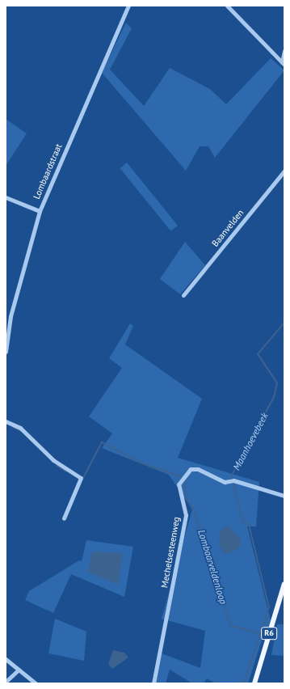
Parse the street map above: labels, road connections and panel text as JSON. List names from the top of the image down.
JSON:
{
  "streets": {
    "main road": ["R6"],
    "street": ["Lombaardstraat", "Baanvelden", "Mechelsesteenweg"]
  },
  "water": ["Maanhoevebeek", "Lombaarveldenloop"]
}
